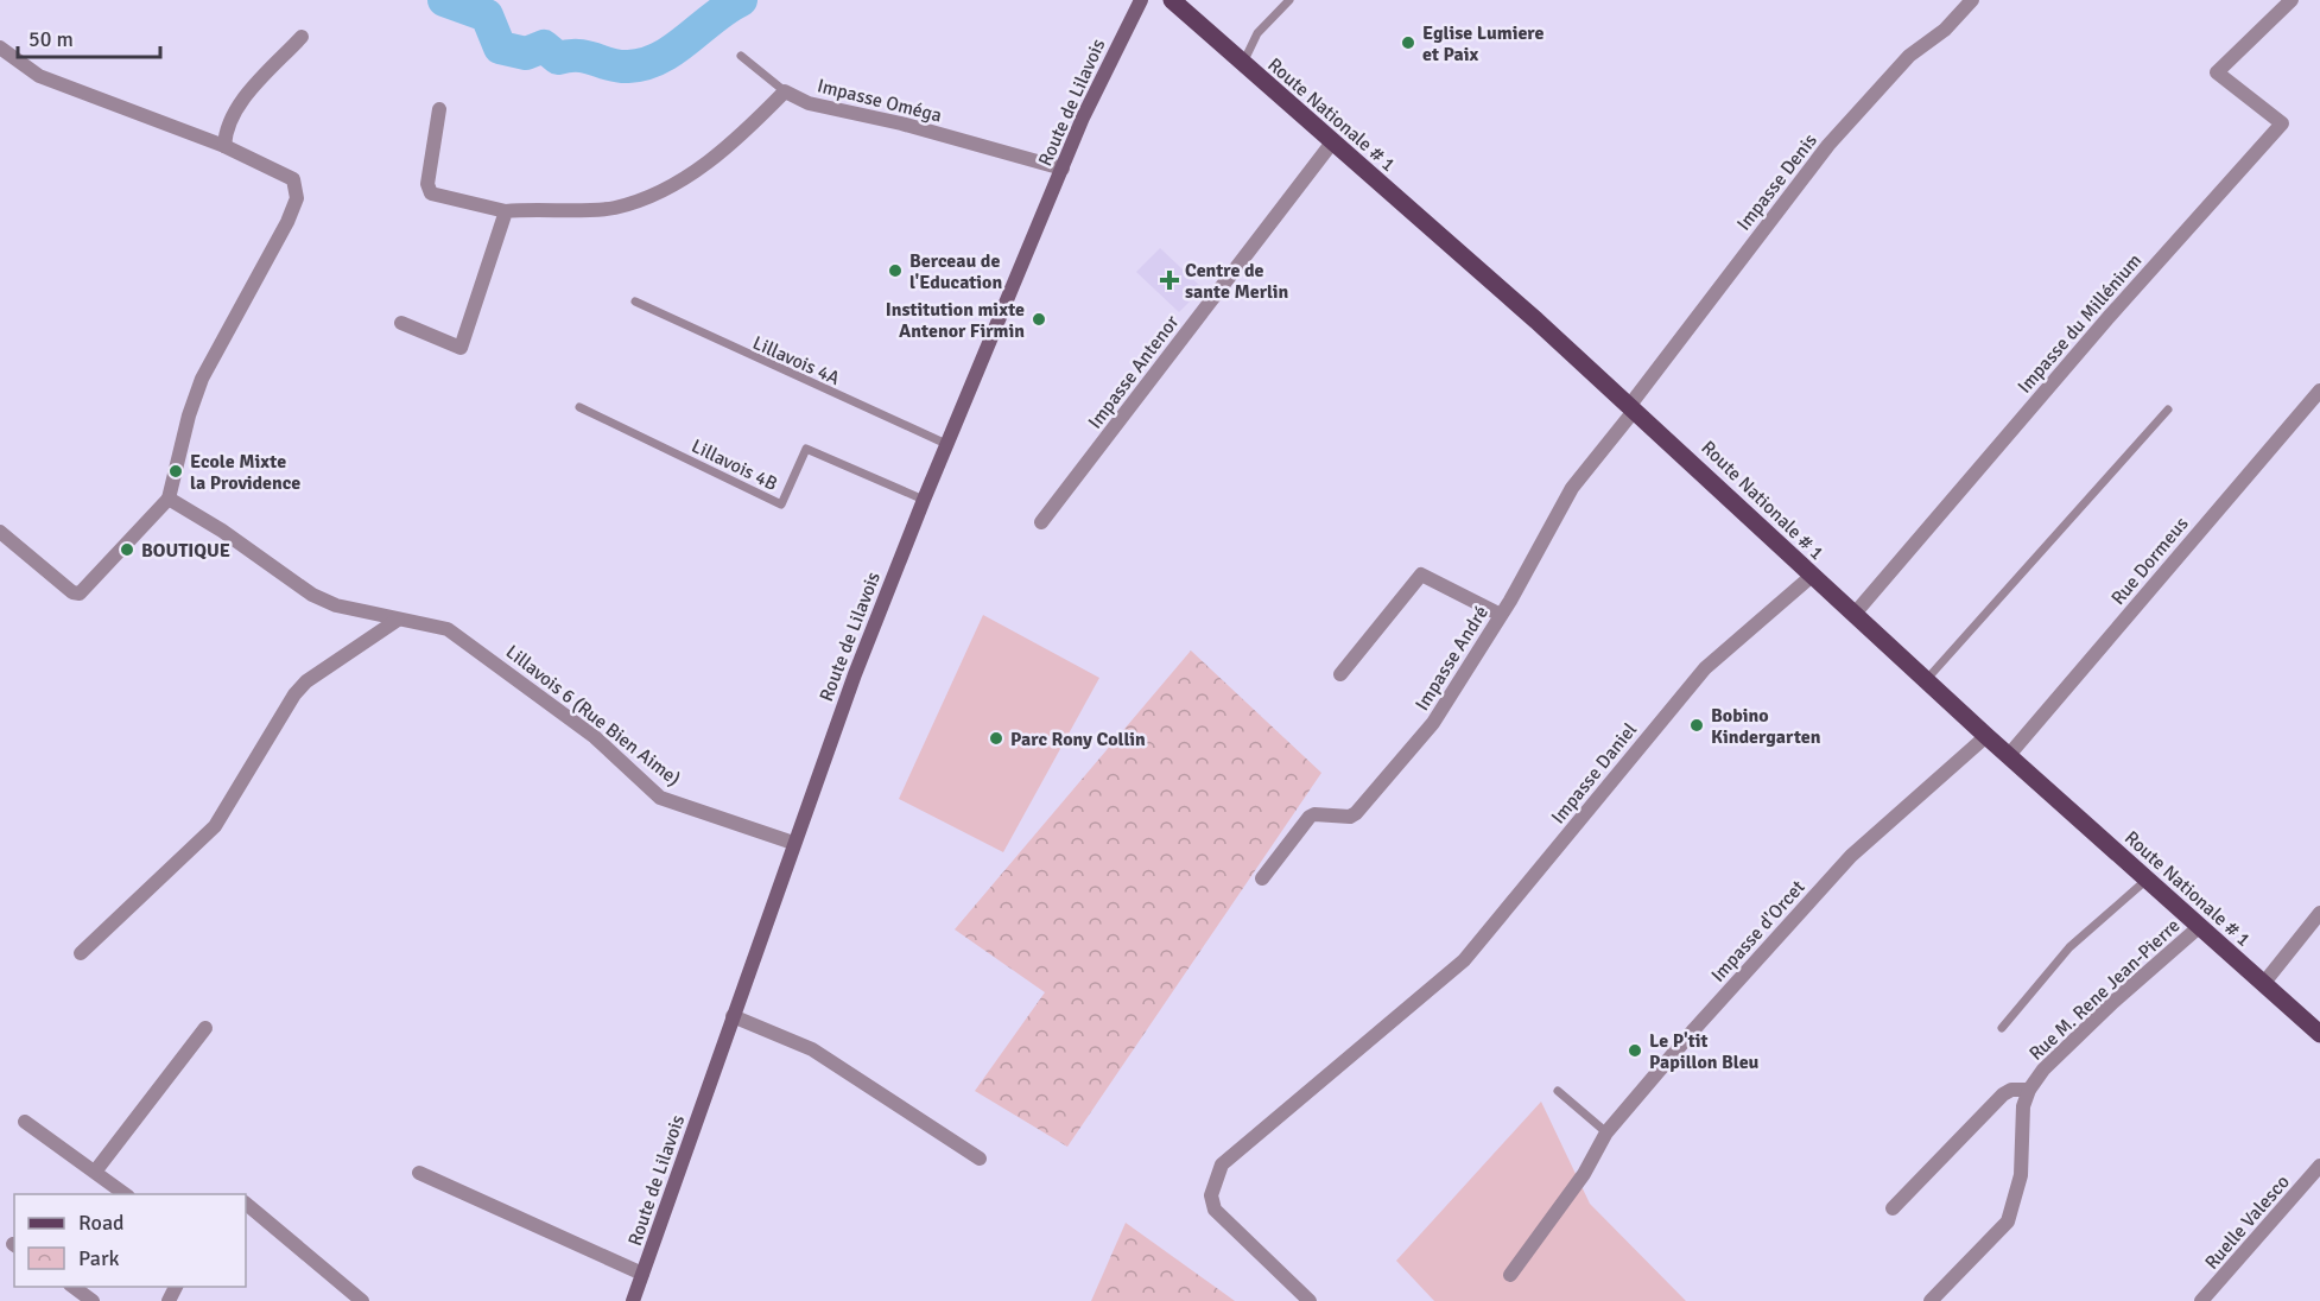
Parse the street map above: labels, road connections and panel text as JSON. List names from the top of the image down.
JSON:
{
  "streets": {
    "main road": ["Route de Lilavois", "Route Nationale # 1"],
    "street": [
      "Impasse Oméga",
      "Impasse Denis",
      "Impasse du Millénium",
      "Impasse Antenor",
      "Rue Dormeus",
      "Impasse André",
      "Lillavois 6 (Rue Bien Aime)",
      "Impasse Daniel",
      "Impasse d'Orcet",
      "Rue M. Rene Jean-Pierre",
      "Ruelle Valesco"
    ],
    "lane": ["Lillavois 4A", "Lillavois 4B"]
  },
  "crossings": [
    ["Impasse Oméga", "Route de Lilavois"],
    ["Route de Lilavois", "Lillavois 4A"],
    ["Route de Lilavois", "Lillavois 4B"],
    ["Route de Lilavois", "Lillavois 6 (Rue Bien Aime)"],
    ["Route Nationale # 1", "Impasse Denis"],
    ["Route Nationale # 1", "Impasse du Millénium"],
    ["Route Nationale # 1", "Impasse Antenor"],
    ["Route Nationale # 1", "Rue Dormeus"],
    ["Route Nationale # 1", "Impasse André"],
    ["Route Nationale # 1", "Impasse Daniel"],
    ["Route Nationale # 1", "Impasse d'Orcet"],
    ["Route Nationale # 1", "Rue M. Rene Jean-Pierre"],
    ["Impasse Denis", "Impasse André"]
  ],
  "places": {
    "other": [
      "Eglise Lumiere et Paix",
      "Berceau de l'Education",
      "Institution mixte Antenor Firmin",
      "Ecole Mixte la Providence",
      "BOUTIQUE",
      "Bobino Kindergarten",
      "Parc Rony Collin",
      "Le P'tit Papillon Bleu"
    ],
    "health": ["Centre de sante Merlin"]
  },
  "legend": ["Road", "Park"],
  "scale_bar": "50 m"
}
